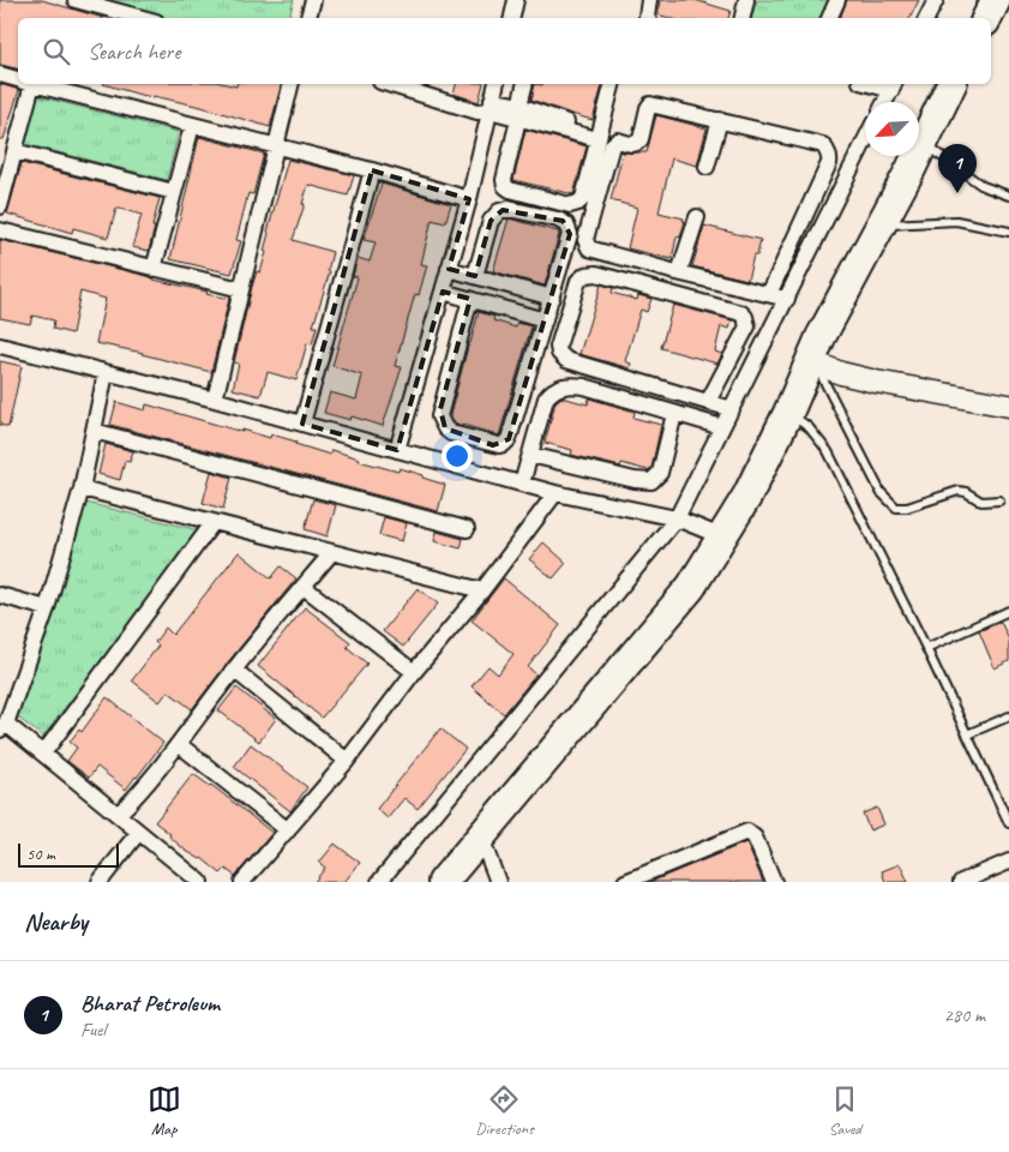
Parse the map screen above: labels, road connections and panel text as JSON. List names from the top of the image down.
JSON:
{
  "scale_bar": "50 m",
  "north": "bottom left",
  "page": {
    "search": "Search here",
    "pins": "1",
    "scale": "50 m",
    "heading": "Nearby",
    "list": [
      {
        "mark": "1",
        "name": "Bharat Petroleum",
        "note": "Fuel",
        "value": "280 m"
      }
    ],
    "nav": ["Map", "Directions", "Saved"]
  }
}
